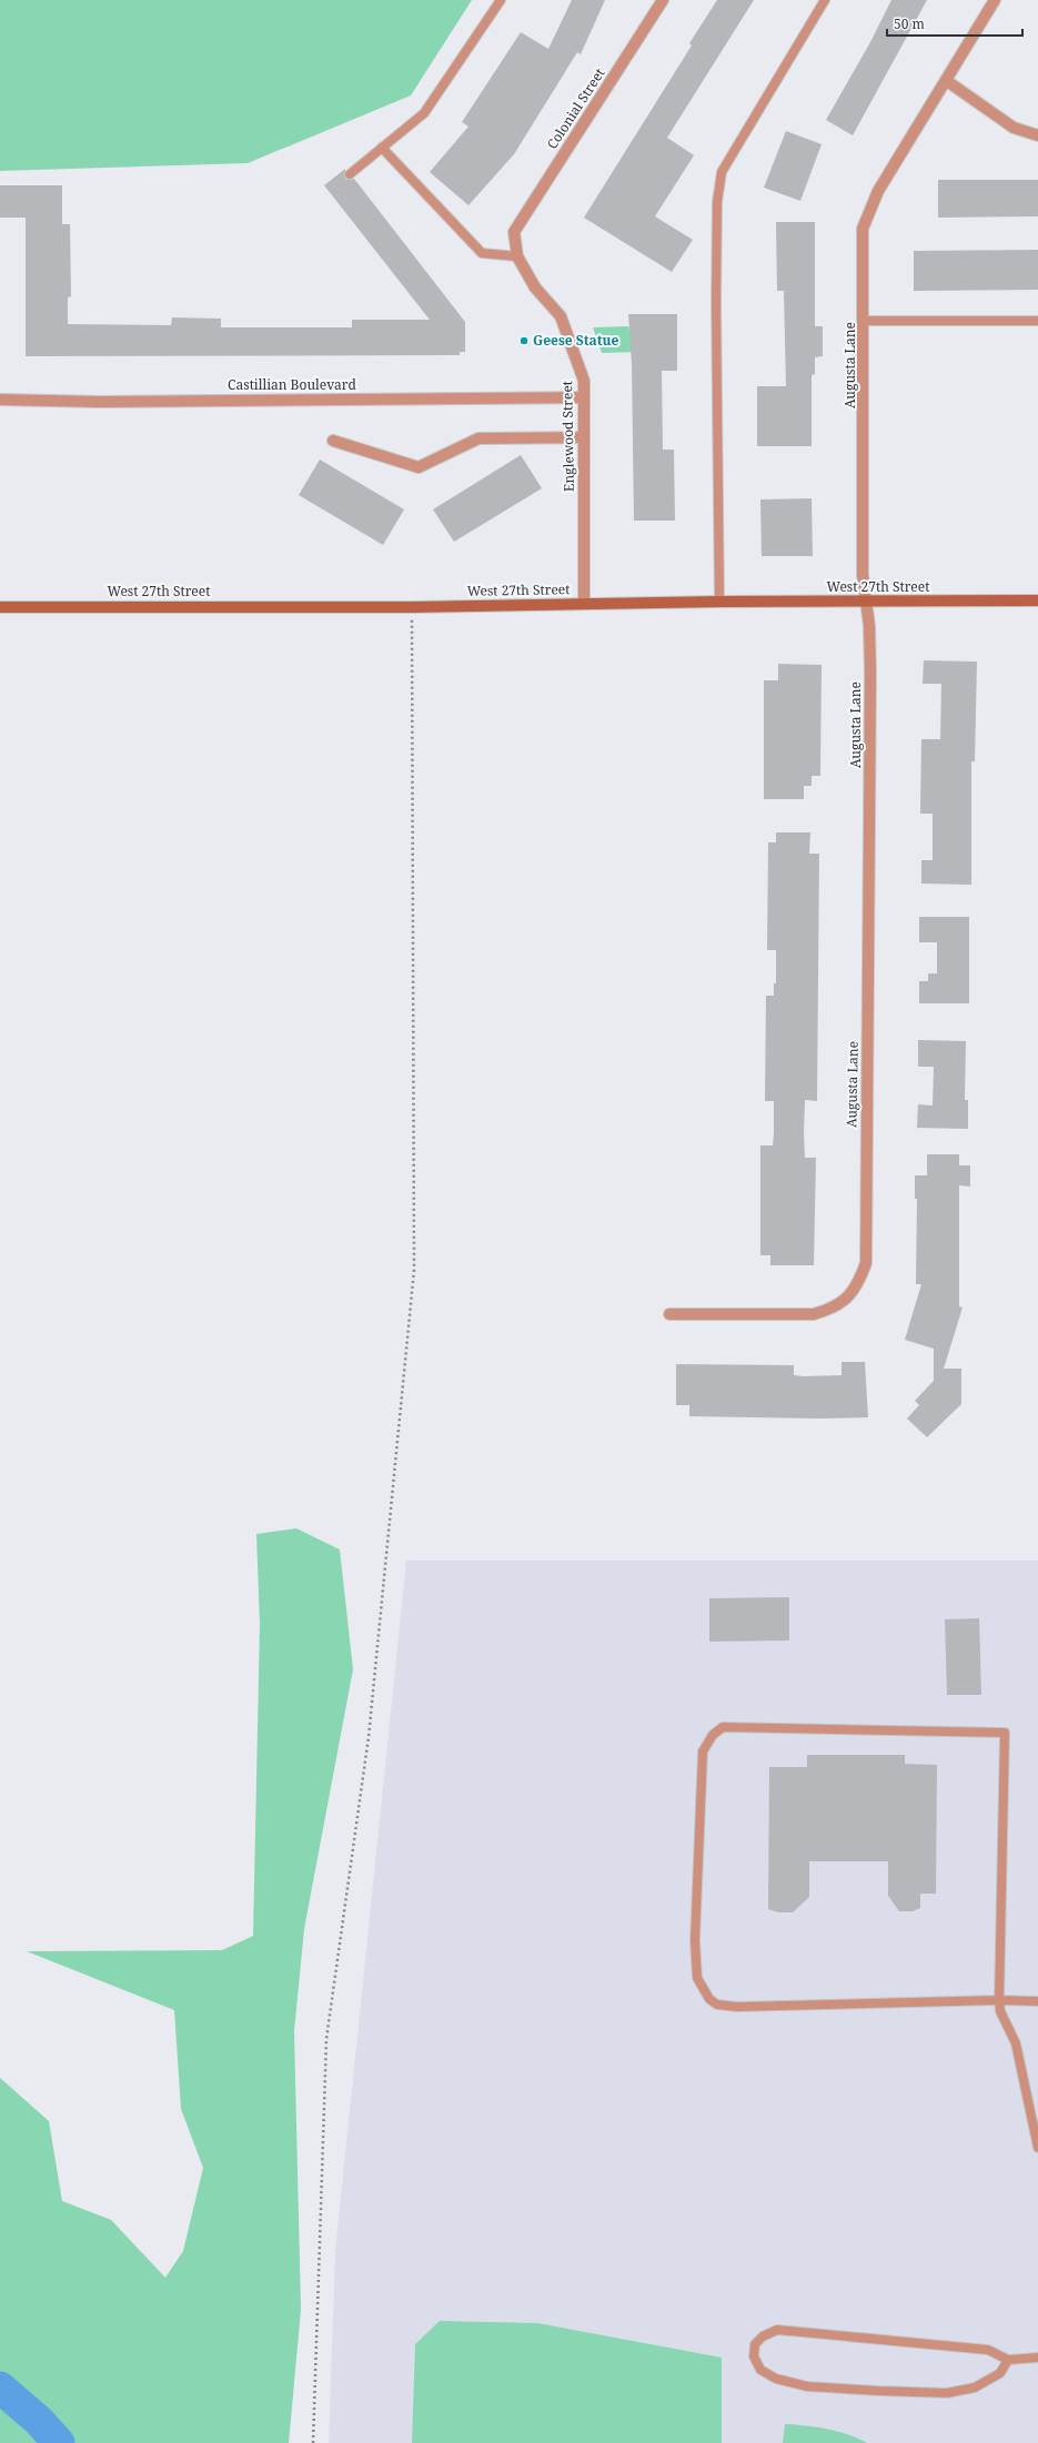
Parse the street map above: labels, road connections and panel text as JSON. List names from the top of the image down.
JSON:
{
  "streets": {
    "main road": ["West 27th Street"],
    "street": [
      "Colonial Street",
      "Augusta Lane",
      "Castillian Boulevard",
      "Englewood Street"
    ]
  },
  "crossings": [
    ["Colonial Street", "Englewood Street"],
    ["Augusta Lane", "West 27th Street"],
    ["Castillian Boulevard", "Englewood Street"],
    ["Englewood Street", "West 27th Street"]
  ],
  "places": ["Geese Statue"],
  "scale_bar": "50 m"
}
